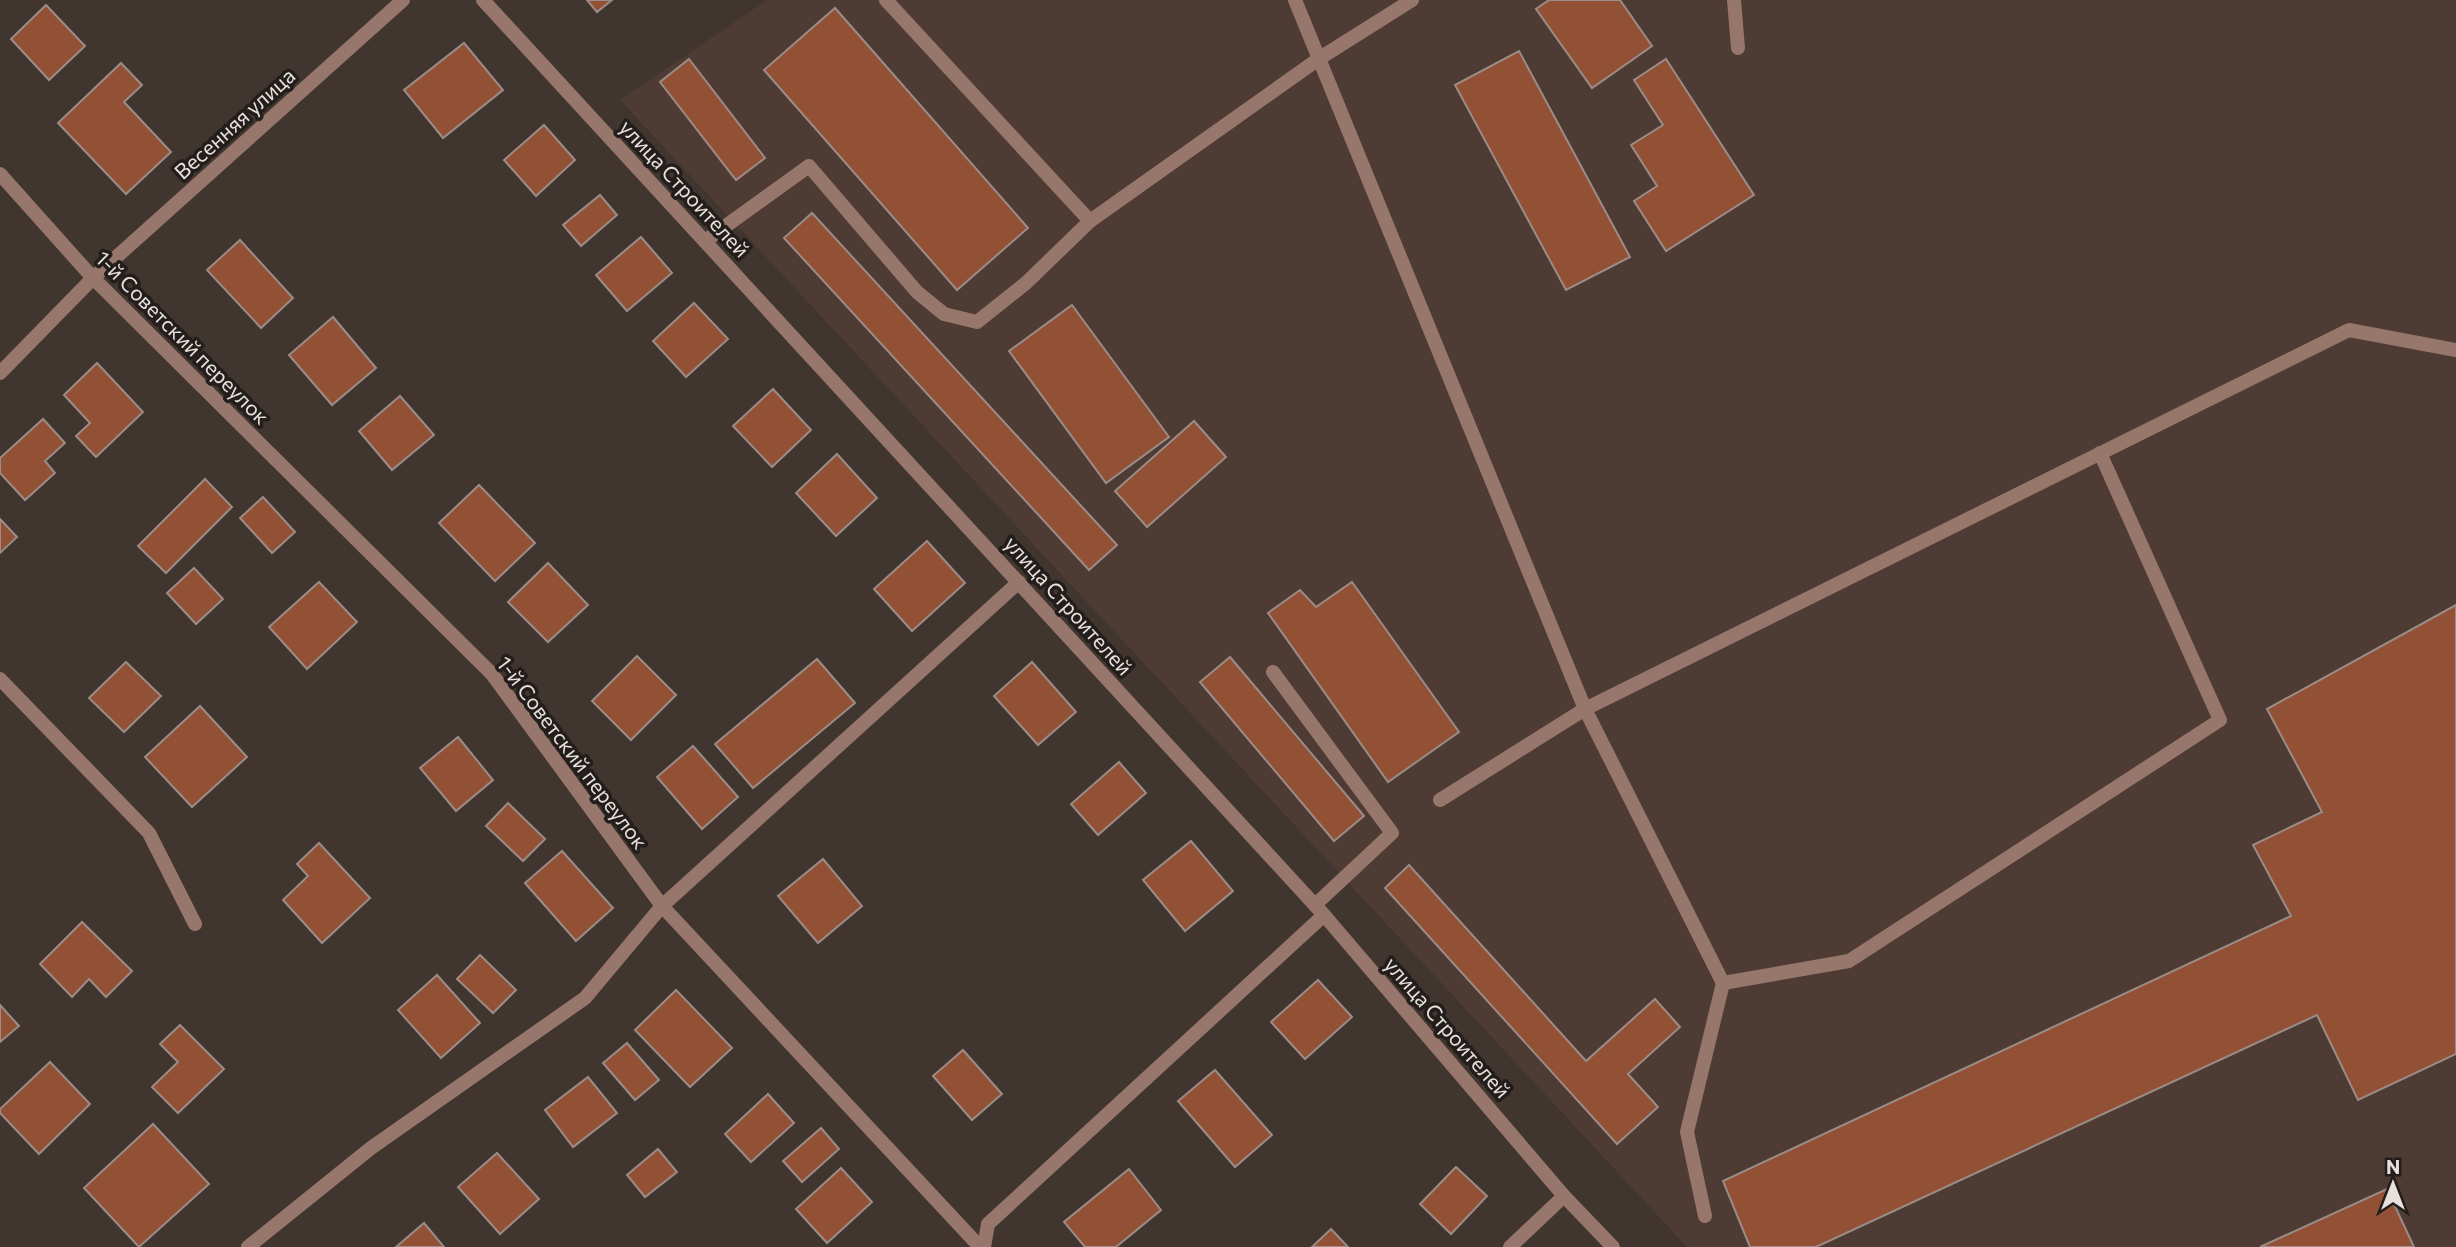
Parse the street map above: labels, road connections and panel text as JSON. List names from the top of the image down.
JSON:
{
  "streets": {
    "street": ["Весенняя улица", "улица Строителей", "1-й Советский переулок"]
  },
  "crossings": [
    ["Весенняя улица", "1-й Советский переулок"]
  ],
  "north": "top"
}
